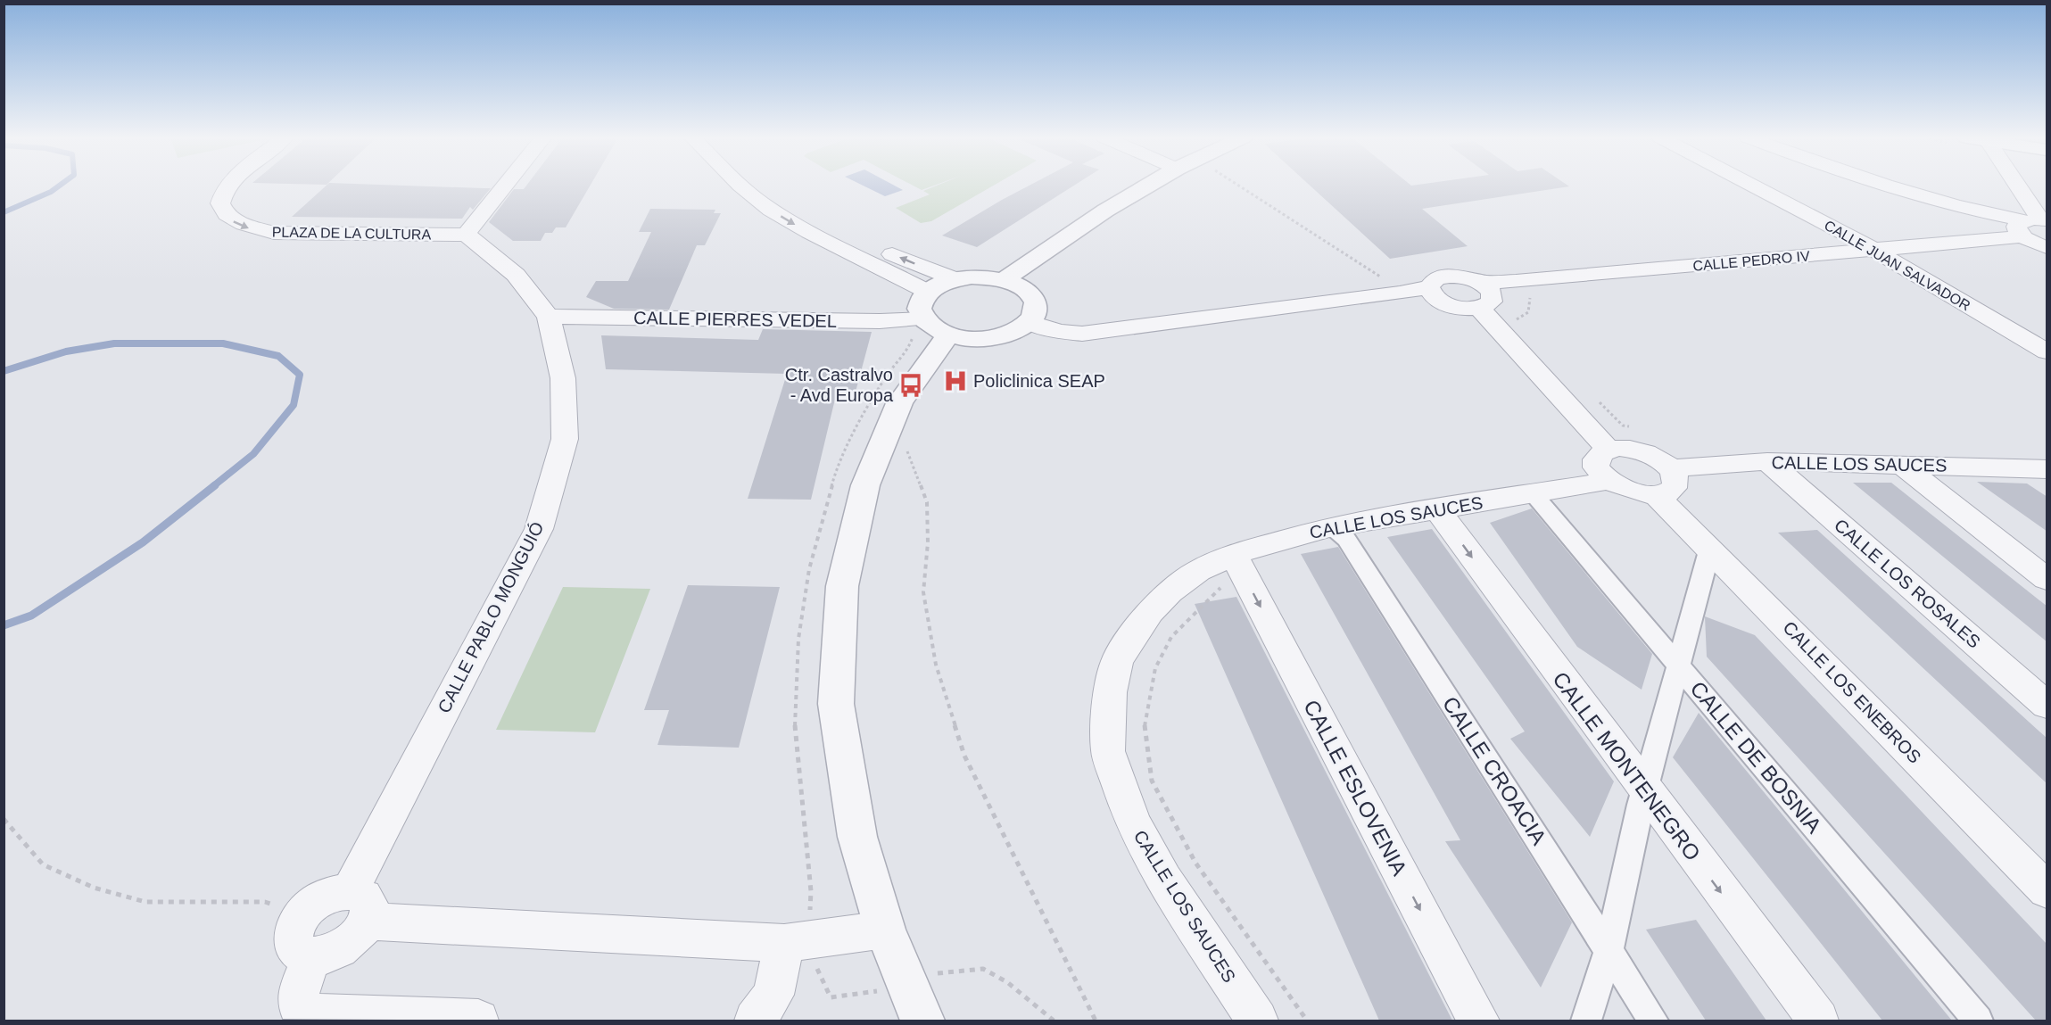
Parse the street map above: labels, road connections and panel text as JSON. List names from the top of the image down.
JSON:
{
  "streets": {
    "street": [
      "PLAZA DE LA CULTURA",
      "CALLE PEDRO IV",
      "CALLE JUAN SALVADOR",
      "CALLE PIERRES VEDEL",
      "CALLE LOS SAUCES",
      "CALLE LOS ROSALES",
      "CALLE PABLO MONGUIÓ",
      "CALLE LOS ENEBROS",
      "CALLE DE BOSNIA",
      "CALLE MONTENEGRO",
      "CALLE CROACIA",
      "CALLE ESLOVENIA"
    ]
  },
  "crossings": [
    ["PLAZA DE LA CULTURA", "CALLE PABLO MONGUIÓ"],
    ["CALLE PEDRO IV", "CALLE JUAN SALVADOR"],
    ["CALLE PIERRES VEDEL", "CALLE PABLO MONGUIÓ"],
    ["CALLE LOS SAUCES", "CALLE LOS ROSALES"],
    ["CALLE LOS SAUCES", "CALLE LOS ENEBROS"],
    ["CALLE LOS SAUCES", "CALLE DE BOSNIA"],
    ["CALLE LOS SAUCES", "CALLE MONTENEGRO"],
    ["CALLE LOS SAUCES", "CALLE CROACIA"],
    ["CALLE LOS SAUCES", "CALLE ESLOVENIA"]
  ],
  "one_way": ["PLAZA DE LA CULTURA", "CALLE MONTENEGRO", "CALLE ESLOVENIA"],
  "places": {
    "hospital": ["Policlinica SEAP"],
    "bus stop": ["Ctr. Castralvo - Avd Europa"]
  }
}
